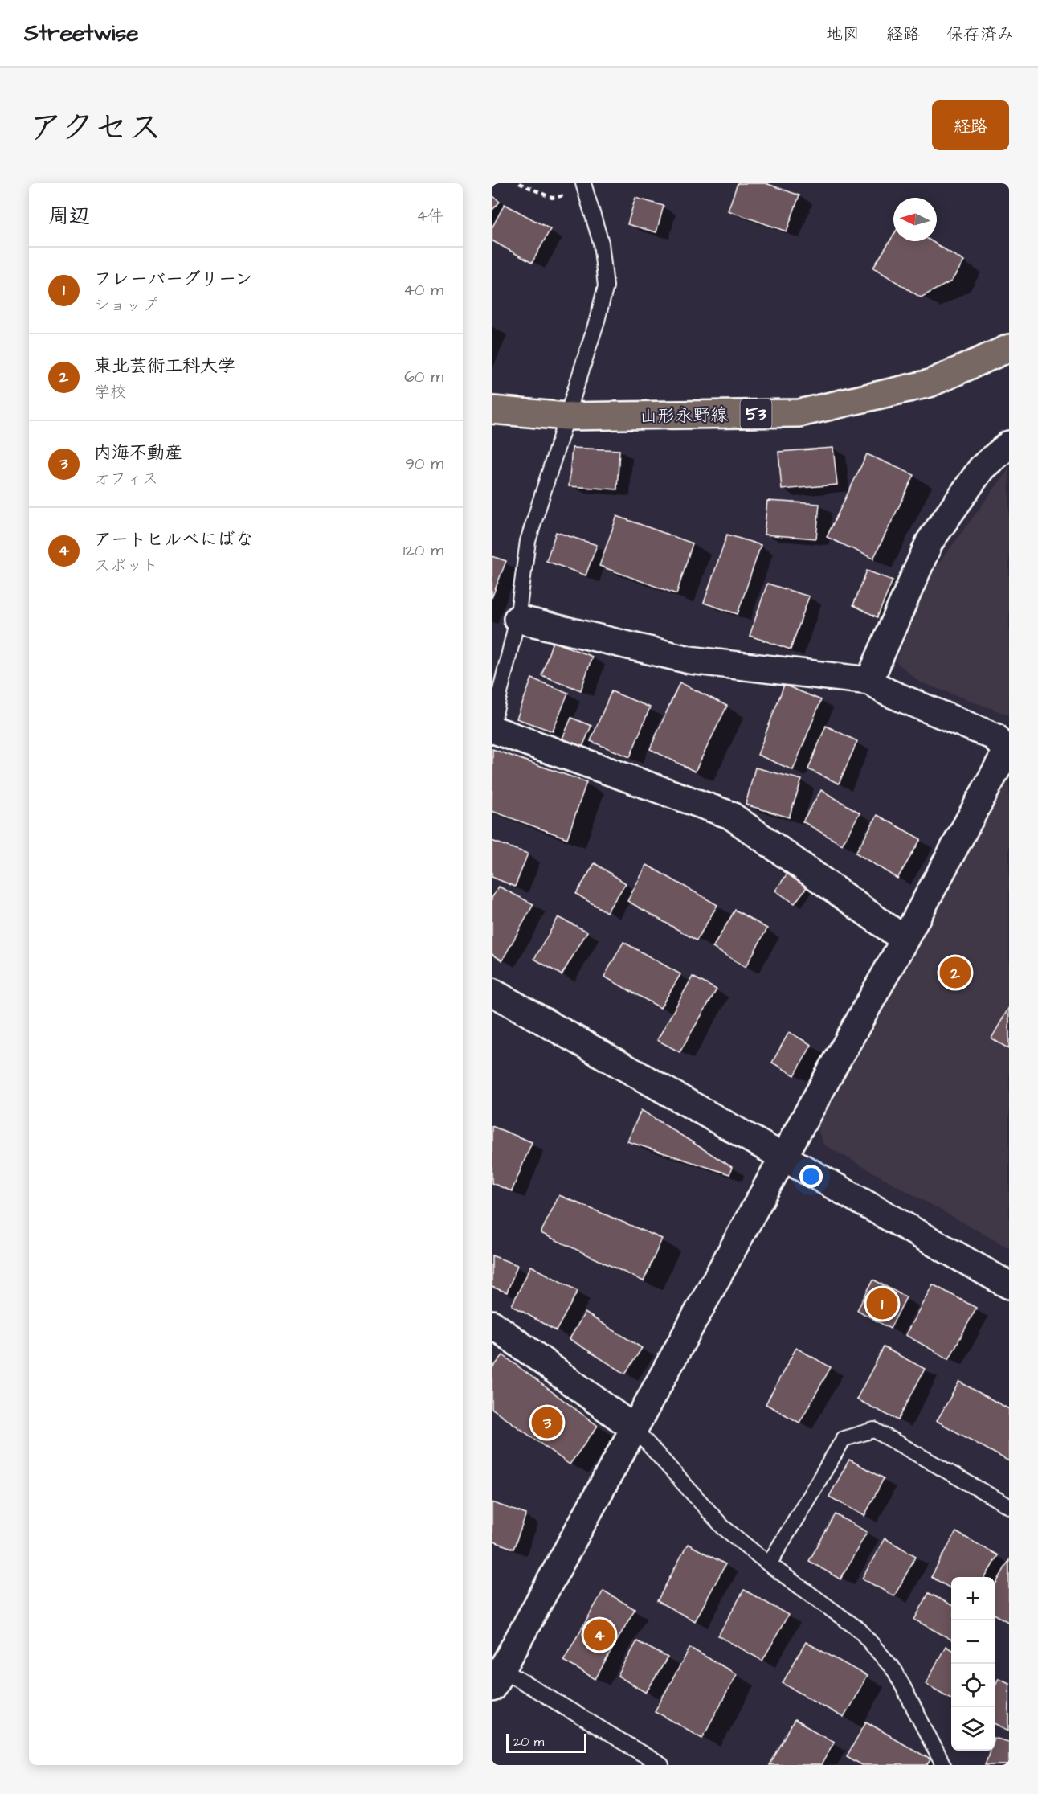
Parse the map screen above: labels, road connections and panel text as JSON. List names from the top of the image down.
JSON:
{
  "streets": {
    "main road": ["53", "山形永野線"]
  },
  "scale_bar": "20 m",
  "north": "left",
  "page": {
    "header": "Streetwise",
    "nav": ["地図", "経路", "保存済み"],
    "title": "アクセス",
    "buttons": "経路",
    "heading": ["周辺", "4件"],
    "list": [
      {
        "mark": "1",
        "name": "フレーバーグリーン",
        "note": "ショップ",
        "value": "40 m"
      },
      {
        "mark": "2",
        "name": "東北芸術工科大学",
        "note": "学校",
        "value": "60 m"
      },
      {
        "mark": "3",
        "name": "内海不動産",
        "note": "オフィス",
        "value": "90 m"
      },
      {
        "mark": "4",
        "name": "アートヒルべにばな",
        "note": "スポット",
        "value": "120 m"
      }
    ],
    "pins": [
      "2",
      "1",
      "3",
      "4"
    ],
    "map_buttons": ["+", "−"],
    "scale": "20 m"
  }
}
